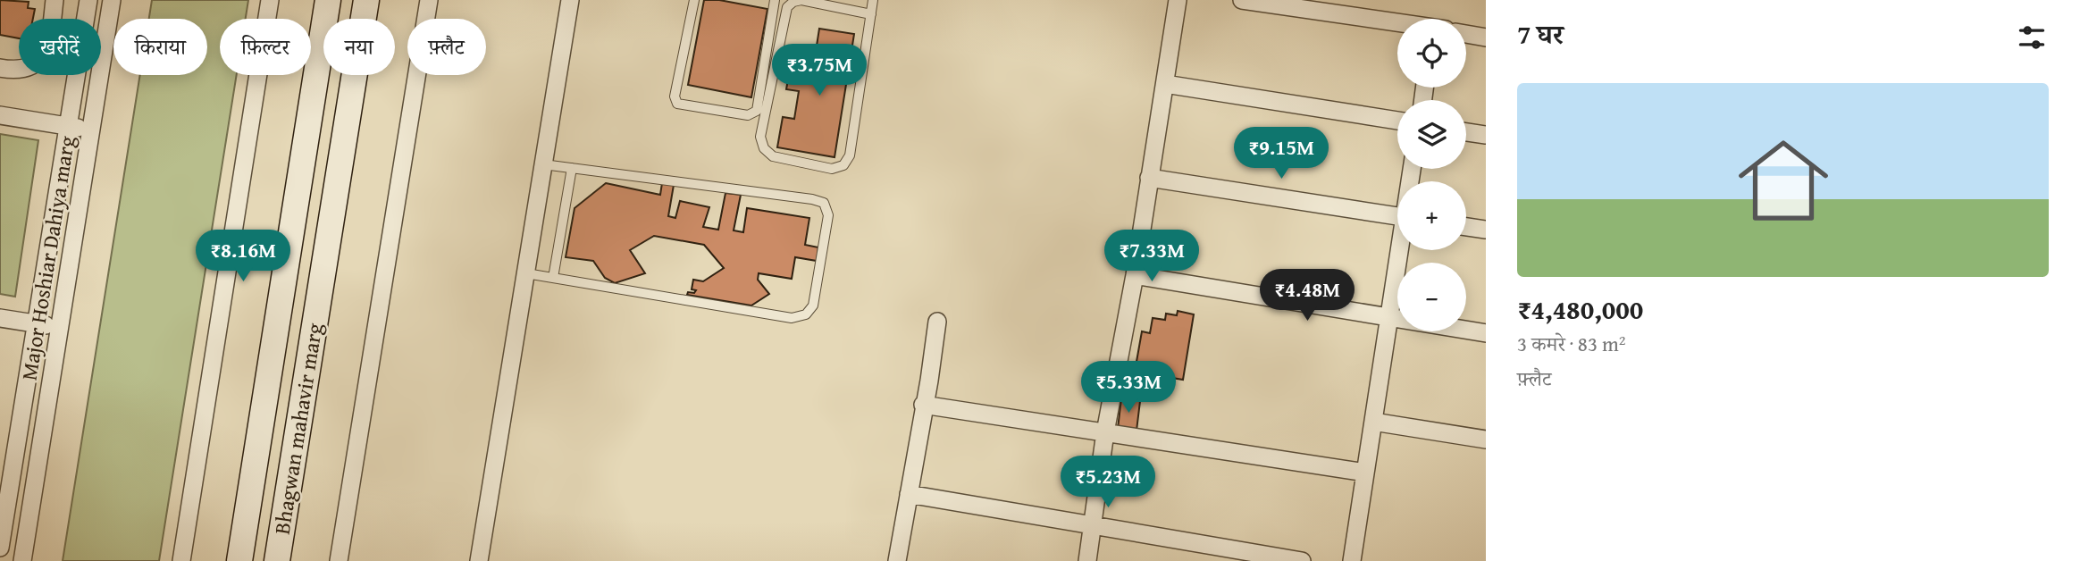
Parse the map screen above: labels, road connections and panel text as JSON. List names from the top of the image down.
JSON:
{
  "streets": {
    "main road": ["Bhagwan mahavir marg"],
    "street": ["Major Hoshiar Dahiya marg"]
  },
  "page": {
    "heading": "7 घर",
    "map_buttons": ["+", "−"],
    "chip": [
      "खरीदें",
      "किराया",
      "फ़िल्टर",
      "नया",
      "फ़्लैट"
    ],
    "price": [
      "₹3.75M",
      "₹9.15M",
      "₹8.16M",
      "₹7.33M",
      "₹4.48M",
      "₹5.33M",
      "₹5.23M"
    ],
    "list": [
      {
        "name": "₹4,480,000",
        "note": "3 कमरे · 83 m² · फ़्लैट"
      }
    ]
  }
}
